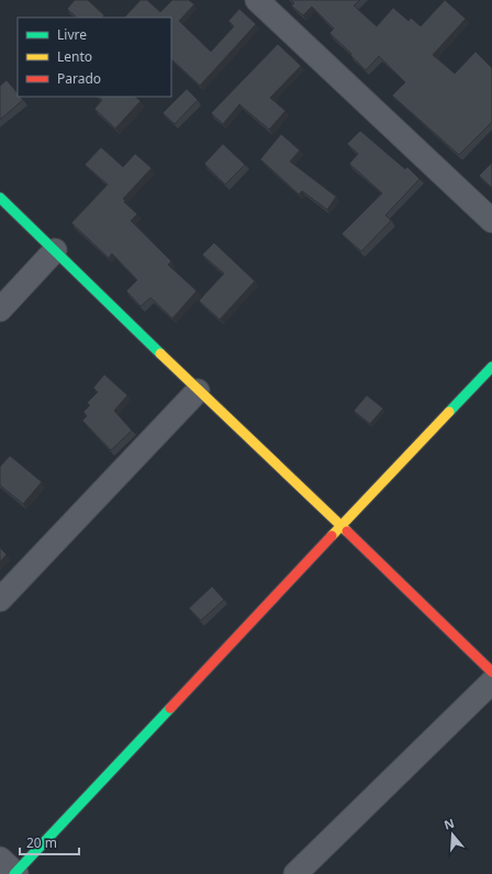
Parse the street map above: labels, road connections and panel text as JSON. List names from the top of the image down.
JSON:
{
  "legend": ["Livre", "Lento", "Parado"],
  "scale_bar": "20 m",
  "north": "top"
}
